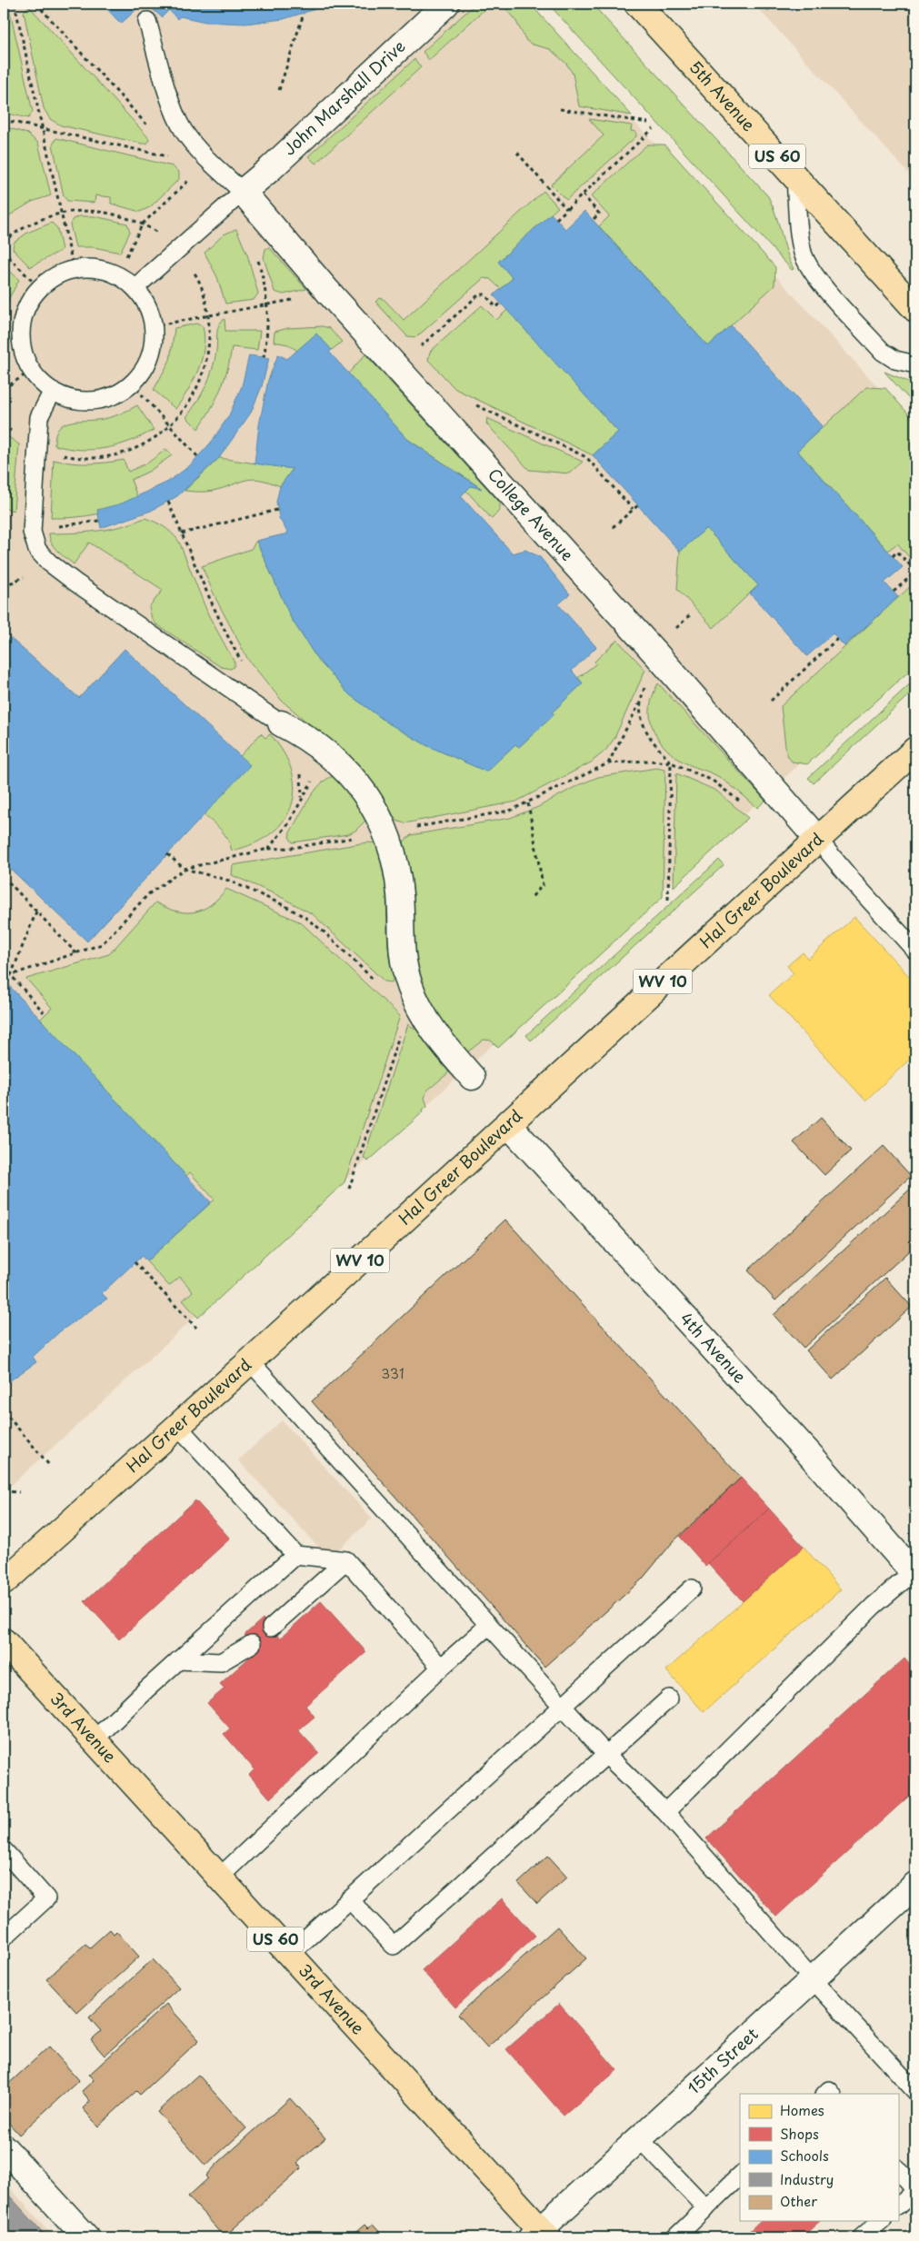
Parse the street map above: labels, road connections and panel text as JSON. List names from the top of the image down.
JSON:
{
  "streets": {
    "main road": [
      "5th Avenue",
      "US 60",
      "Hal Greer Boulevard",
      "WV 10",
      "3rd Avenue"
    ],
    "street": [
      "John Marshall Drive",
      "College Avenue",
      "4th Avenue",
      "15th Street"
    ]
  },
  "crossings": [
    ["John Marshall Drive", "College Avenue"],
    ["College Avenue", "Hal Greer Boulevard"],
    ["Hal Greer Boulevard", "4th Avenue"],
    ["3rd Avenue", "15th Street"]
  ],
  "house_numbers": ["331"],
  "legend": [
    "Homes",
    "Shops",
    "Schools",
    "Industry",
    "Other"
  ]
}
